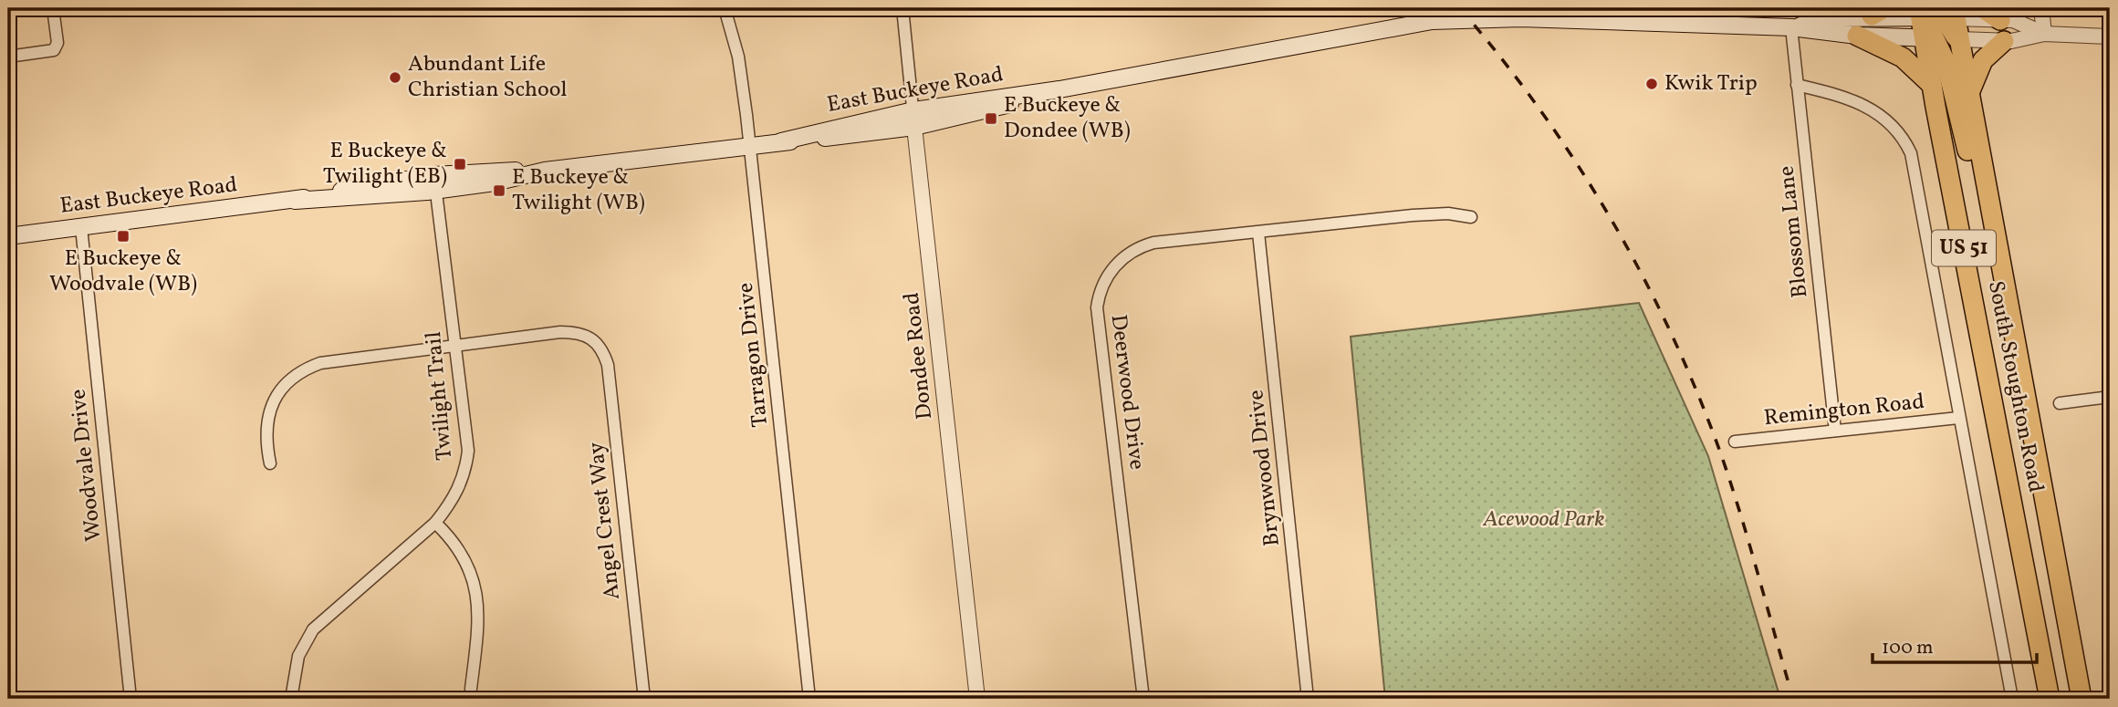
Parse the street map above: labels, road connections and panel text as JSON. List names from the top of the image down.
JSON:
{
  "streets": {
    "main road": ["East Buckeye Road", "US 51", "South Stoughton Road"],
    "street": [
      "Blossom Lane",
      "Tarragon Drive",
      "Dondee Road",
      "Deerwood Drive",
      "Twilight Trail",
      "Remington Road",
      "Woodvale Drive",
      "Brynwood Drive",
      "Angel Crest Way"
    ]
  },
  "crossings": [
    ["East Buckeye Road", "Blossom Lane"],
    ["East Buckeye Road", "Tarragon Drive"],
    ["East Buckeye Road", "Dondee Road"],
    ["East Buckeye Road", "South Stoughton Road"],
    ["East Buckeye Road", "Twilight Trail"],
    ["East Buckeye Road", "Woodvale Drive"],
    ["Blossom Lane", "Remington Road"],
    ["Deerwood Drive", "Brynwood Drive"],
    ["Twilight Trail", "Angel Crest Way"]
  ],
  "parks": ["Acewood Park"],
  "places": {
    "other": ["Abundant Life Christian School", "Kwik Trip"],
    "transit": [
      "E Buckeye & Dondee (WB)",
      "E Buckeye & Twilight (EB)",
      "E Buckeye & Twilight (WB)",
      "E Buckeye & Woodvale (WB)"
    ]
  },
  "scale_bar": "100 m"
}
